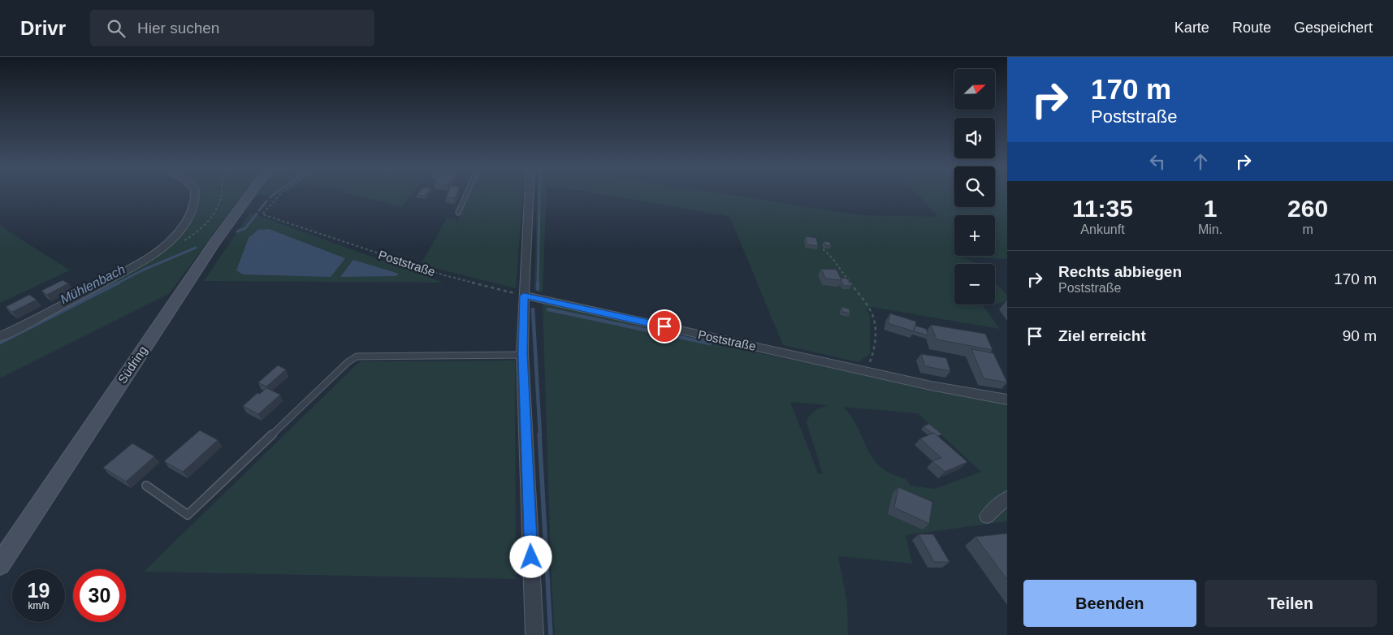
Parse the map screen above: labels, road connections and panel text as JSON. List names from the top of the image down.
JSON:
{
  "streets": {
    "main road": ["Südring"],
    "street": ["Poststraße"]
  },
  "water": ["Mühlenbach"],
  "north": "top right",
  "page": {
    "header": "Drivr",
    "search": "Hier suchen",
    "nav": ["Karte", "Route", "Gespeichert"],
    "turn": ["170 m", "Poststraße"],
    "map_buttons": ["+", "−"],
    "eta": [
      "11:35",
      "Ankunft",
      "1",
      "Min.",
      "260",
      "m"
    ],
    "list": [
      {
        "name": "Rechts abbiegen",
        "note": "Poststraße",
        "value": "170 m"
      },
      {
        "name": "Ziel erreicht",
        "value": "90 m"
      }
    ],
    "speed": "19 km/h",
    "limit": "30",
    "buttons": ["Beenden", "Teilen"]
  }
}
